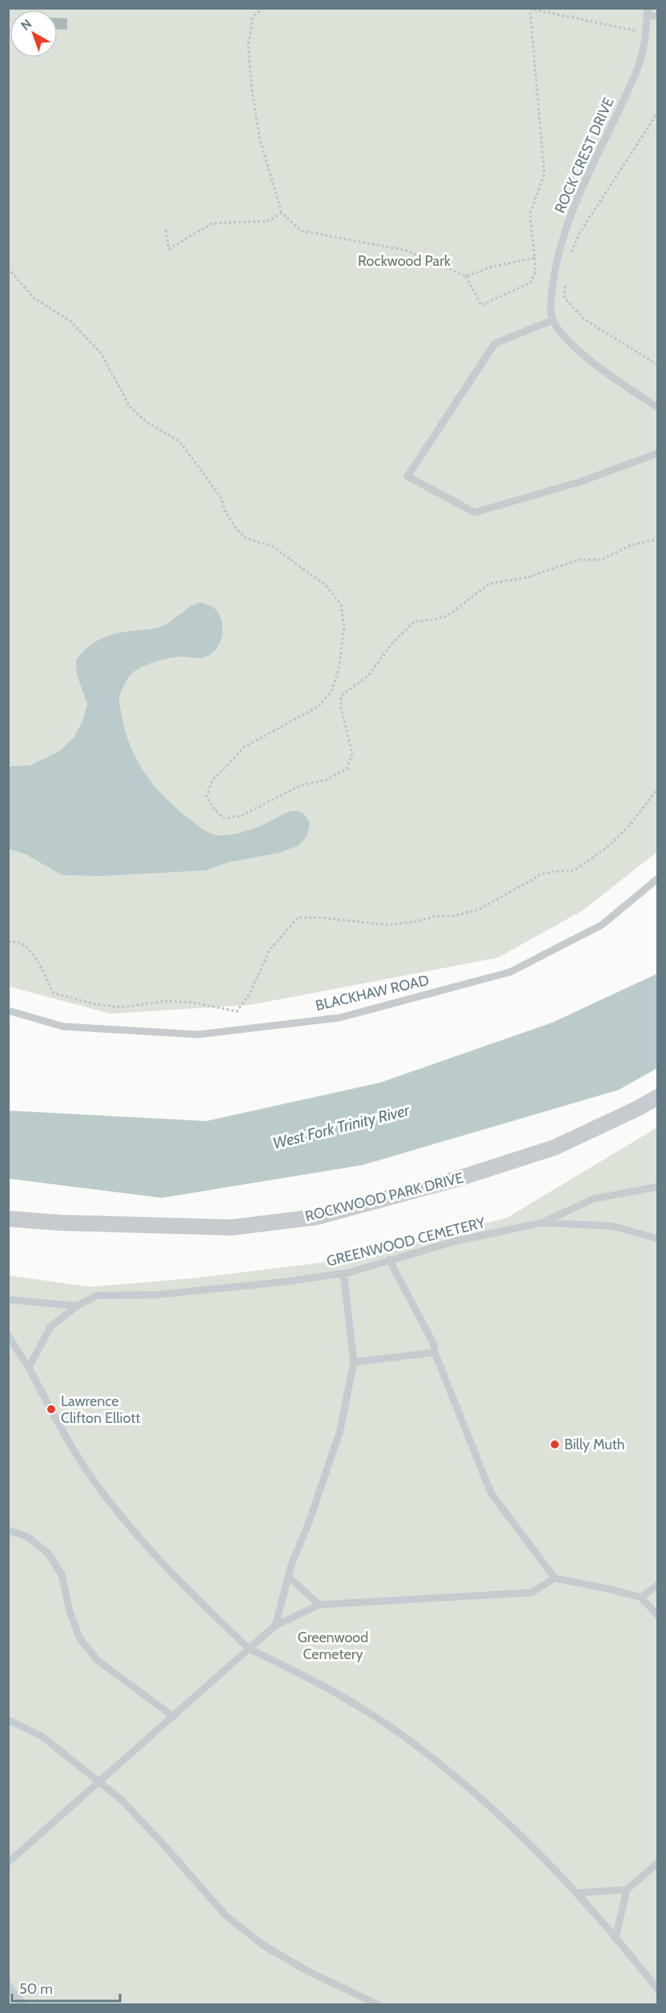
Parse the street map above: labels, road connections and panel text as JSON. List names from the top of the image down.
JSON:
{
  "streets": {
    "street": ["ROCKWOOD PARK DRIVE"],
    "lane": ["ROCK CREST DRIVE", "BLACKHAW ROAD", "GREENWOOD CEMETERY"]
  },
  "water": ["West Fork Trinity River"],
  "parks": ["Rockwood Park", "Greenwood Cemetery"],
  "places": ["Lawrence Clifton Elliott", "Billy Muth"],
  "scale_bar": "50 m",
  "north": "top left"
}
